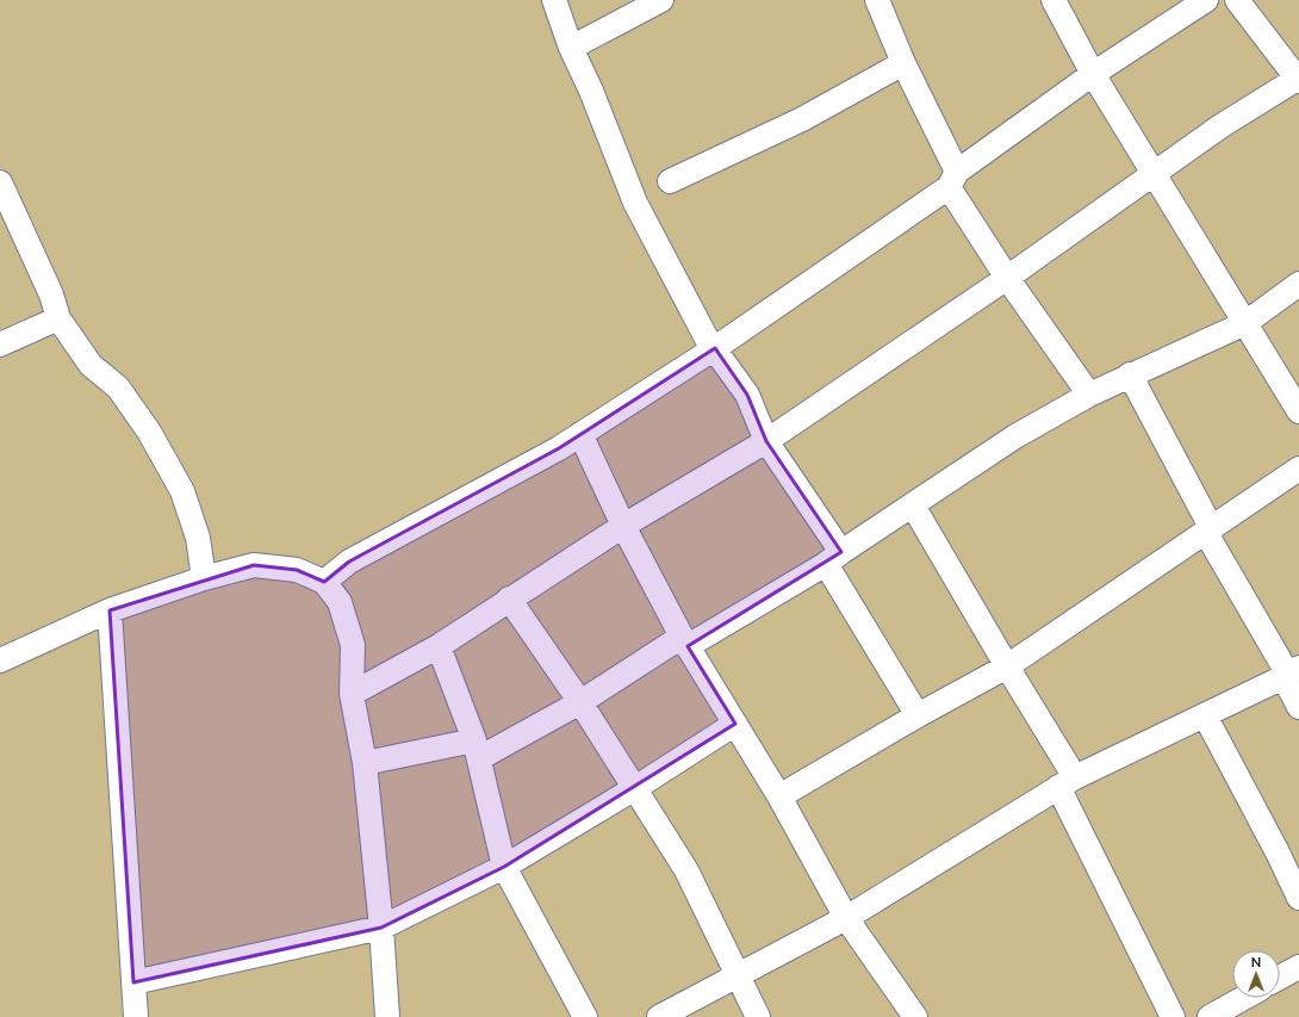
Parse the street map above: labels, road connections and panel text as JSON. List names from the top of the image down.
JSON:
{
  "north": "top"
}
